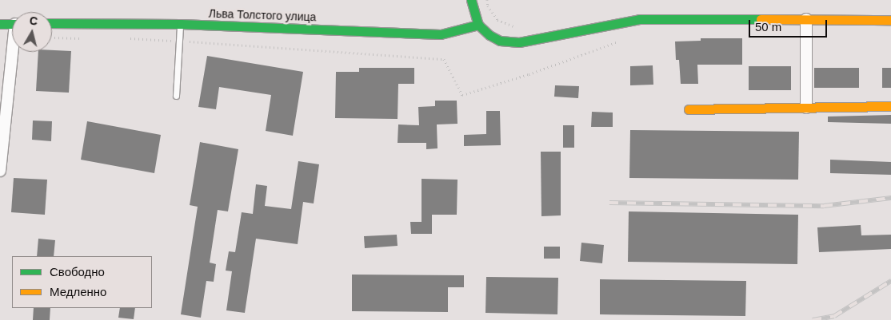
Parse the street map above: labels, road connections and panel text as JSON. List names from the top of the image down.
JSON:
{
  "streets": {
    "main road": ["Льва Толстого улица"]
  },
  "legend": ["Свободно", "Медленно"],
  "scale_bar": "50 m",
  "north": "top"
}
